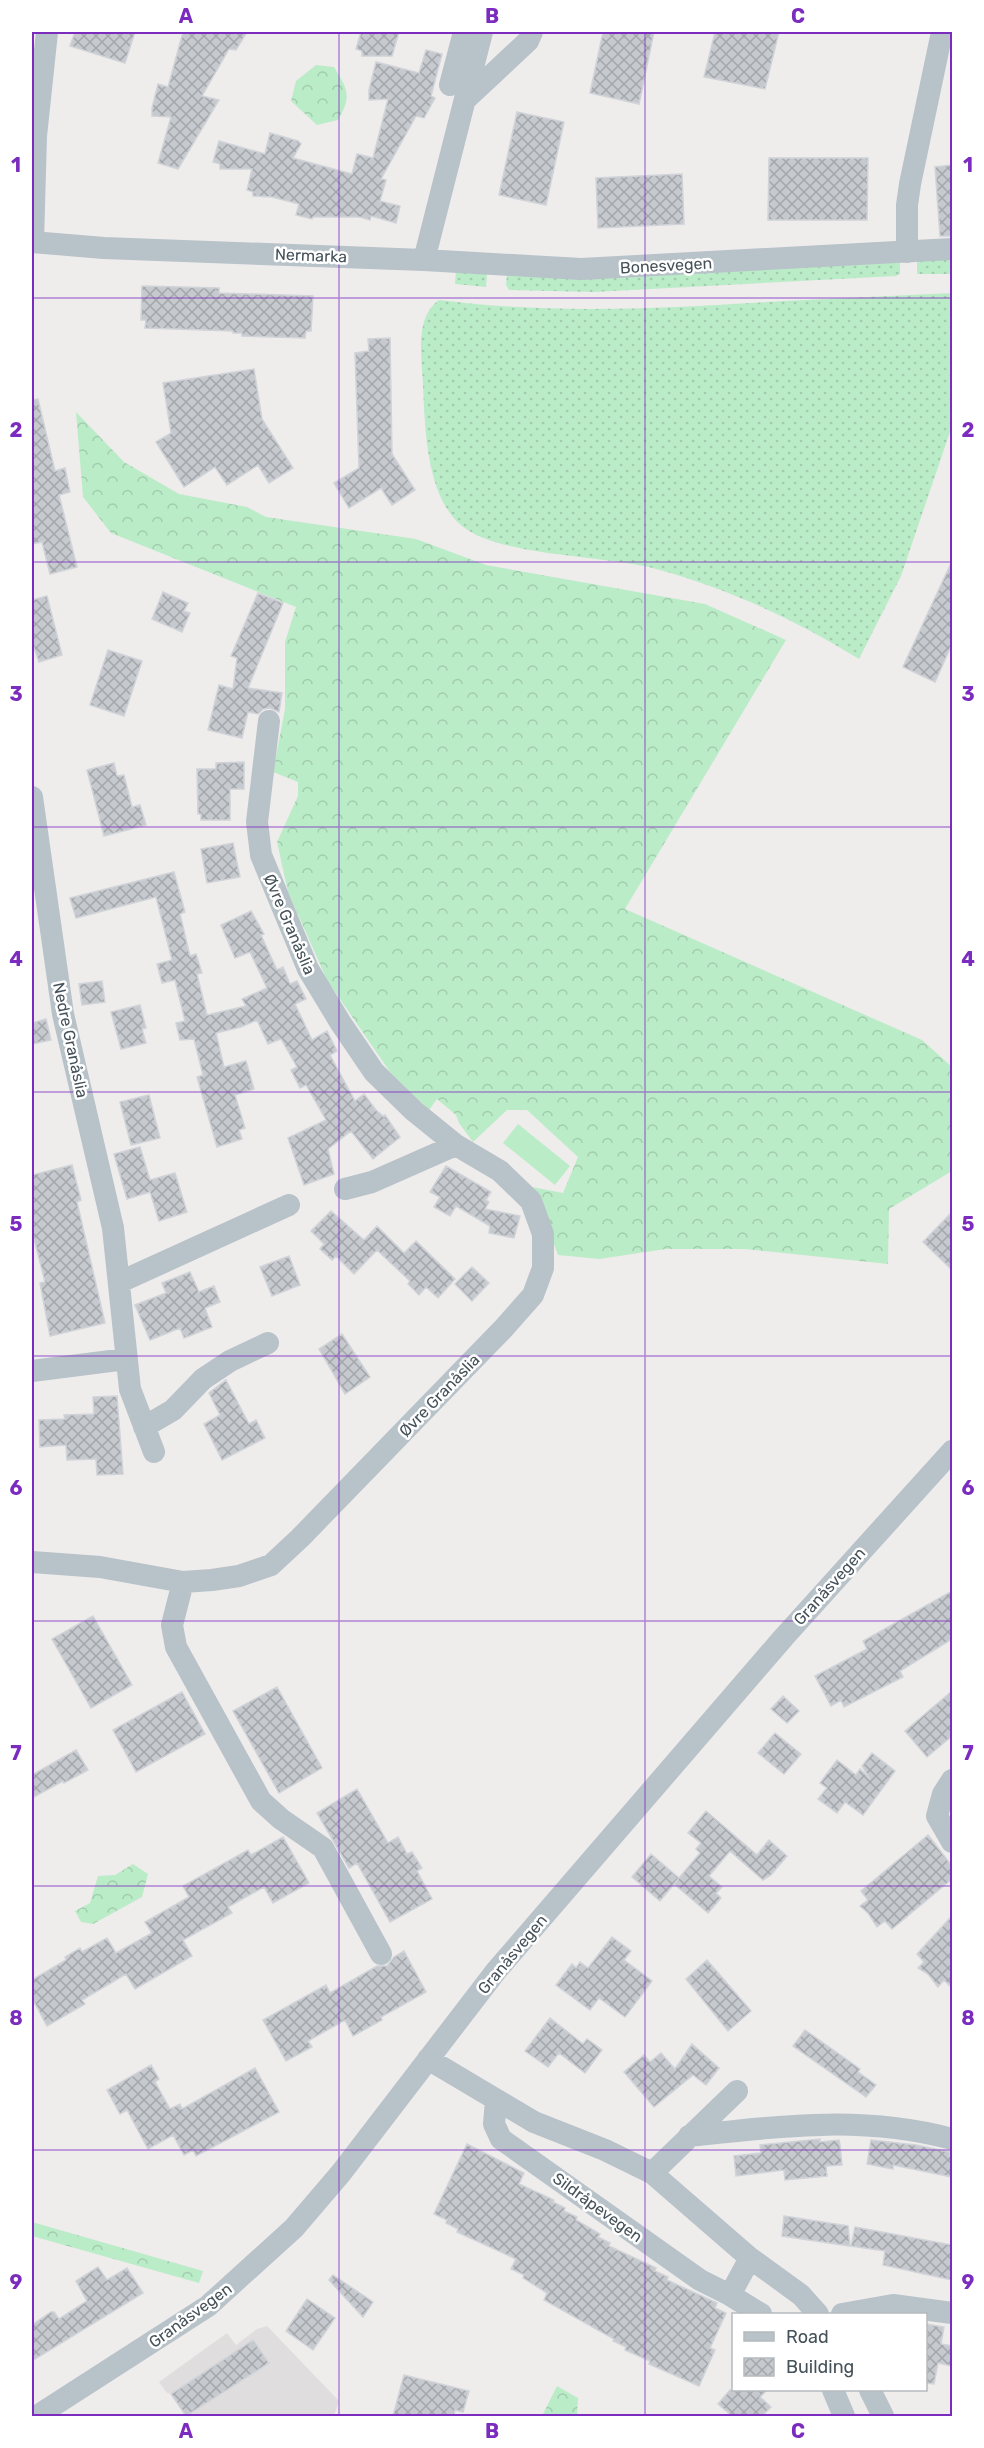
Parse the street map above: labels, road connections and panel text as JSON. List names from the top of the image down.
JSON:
{
  "streets": {
    "street": [
      "Nermarka",
      "Bonesvegen",
      "Øvre Granåslia",
      "Nedre Granåslia",
      "Granåsvegen",
      "Sildråpevegen"
    ]
  },
  "crossings": [
    ["Nermarka", "Bonesvegen"]
  ],
  "legend": ["Road", "Building"],
  "grid": {
    "columns": ["A", "B", "C"],
    "rows": [
      "1",
      "2",
      "3",
      "4",
      "5",
      "6",
      "7",
      "8",
      "9"
    ]
  }
}
